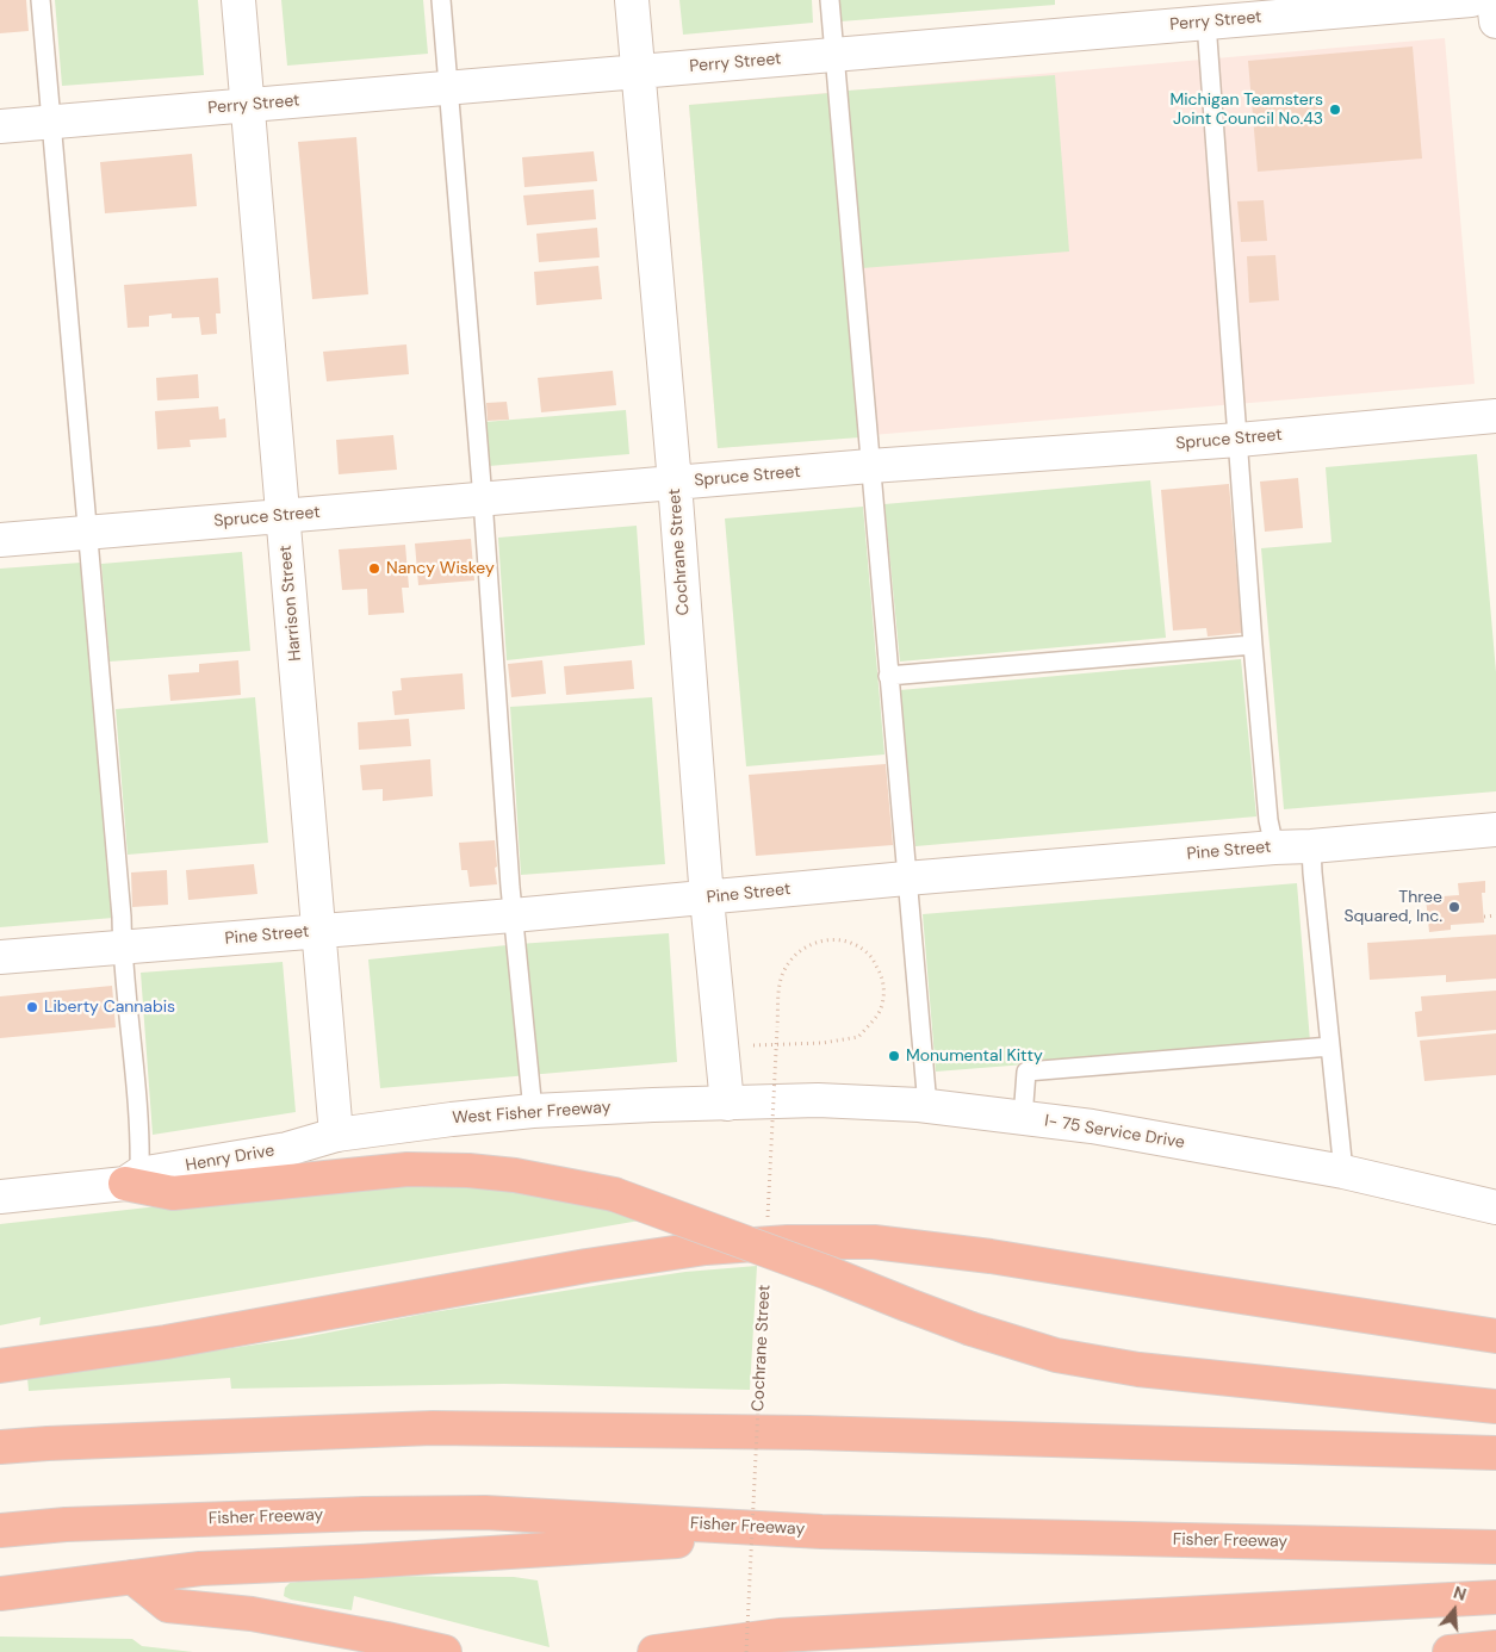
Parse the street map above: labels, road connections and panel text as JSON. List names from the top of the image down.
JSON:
{
  "streets": {
    "highway": ["Fisher Freeway"],
    "street": [
      "Perry Street",
      "Spruce Street",
      "Cochrane Street",
      "Harrison Street",
      "Pine Street",
      "West Fisher Freeway",
      "I- 75 Service Drive",
      "Henry Drive"
    ]
  },
  "crossings": [
    ["Perry Street", "Cochrane Street"],
    ["Perry Street", "Harrison Street"],
    ["Spruce Street", "Cochrane Street"],
    ["Spruce Street", "Harrison Street"],
    ["Cochrane Street", "Pine Street"],
    ["Cochrane Street", "West Fisher Freeway"],
    ["Cochrane Street", "I- 75 Service Drive"],
    ["Harrison Street", "Pine Street"],
    ["Harrison Street", "West Fisher Freeway"],
    ["Harrison Street", "Henry Drive"],
    ["West Fisher Freeway", "I- 75 Service Drive"],
    ["West Fisher Freeway", "Henry Drive"]
  ],
  "places": [
    "Michigan Teamsters Joint Council No.43",
    "Nancy Wiskey",
    "Three Squared, Inc.",
    "Liberty Cannabis",
    "Monumental Kitty"
  ],
  "north": "top"
}
